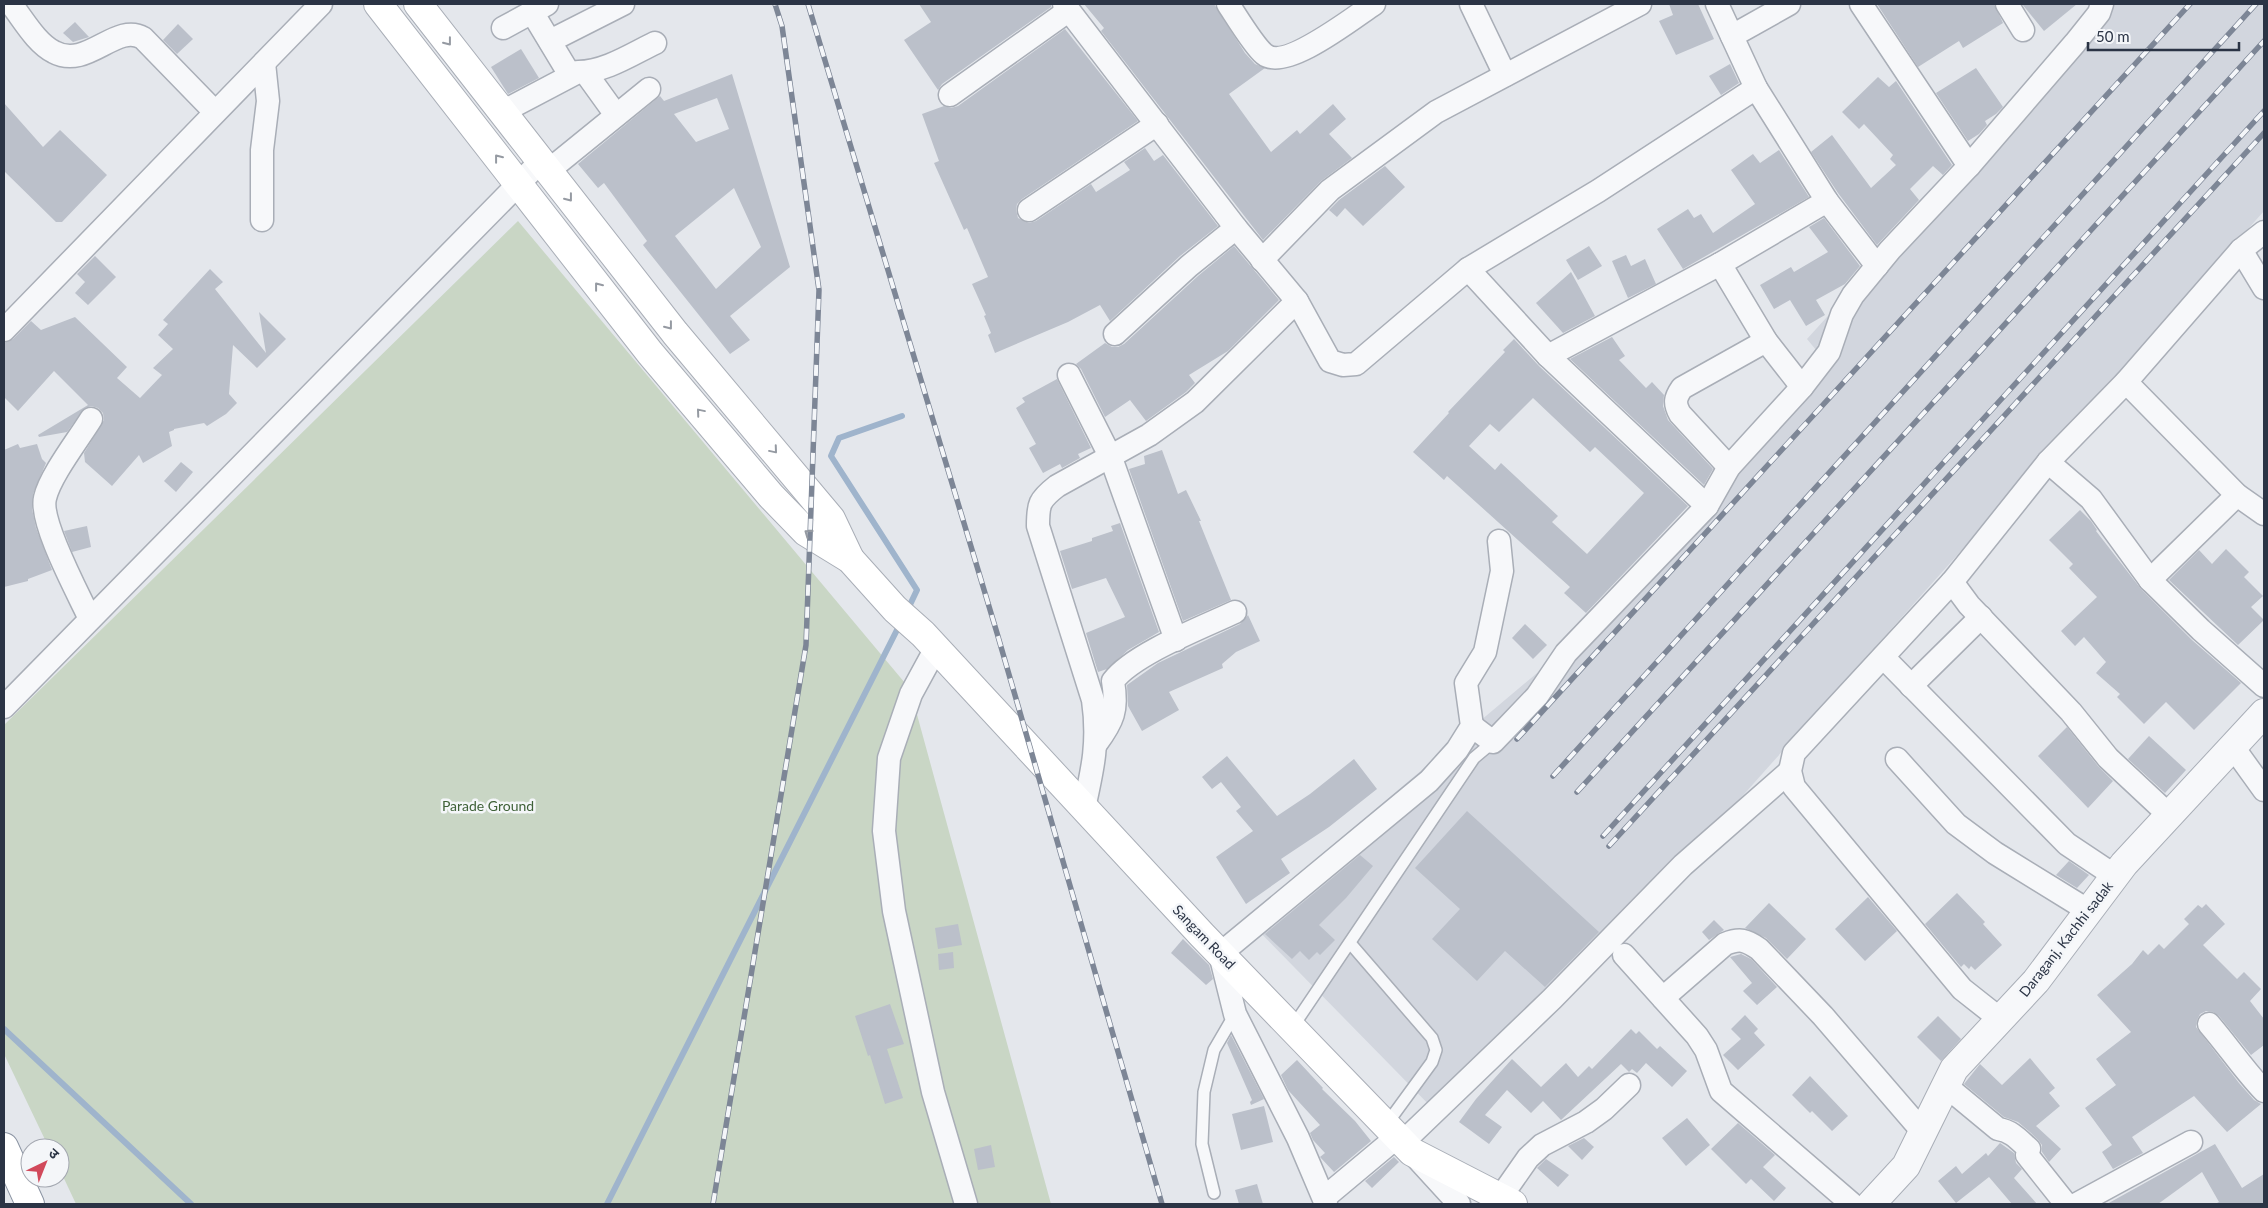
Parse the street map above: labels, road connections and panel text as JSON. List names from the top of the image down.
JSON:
{
  "streets": {
    "main road": ["Sangam Road"],
    "street": ["Daraganj, Kachhi sadak"]
  },
  "parks": ["Parade Ground"],
  "scale_bar": "50 m",
  "north": "top right"
}
